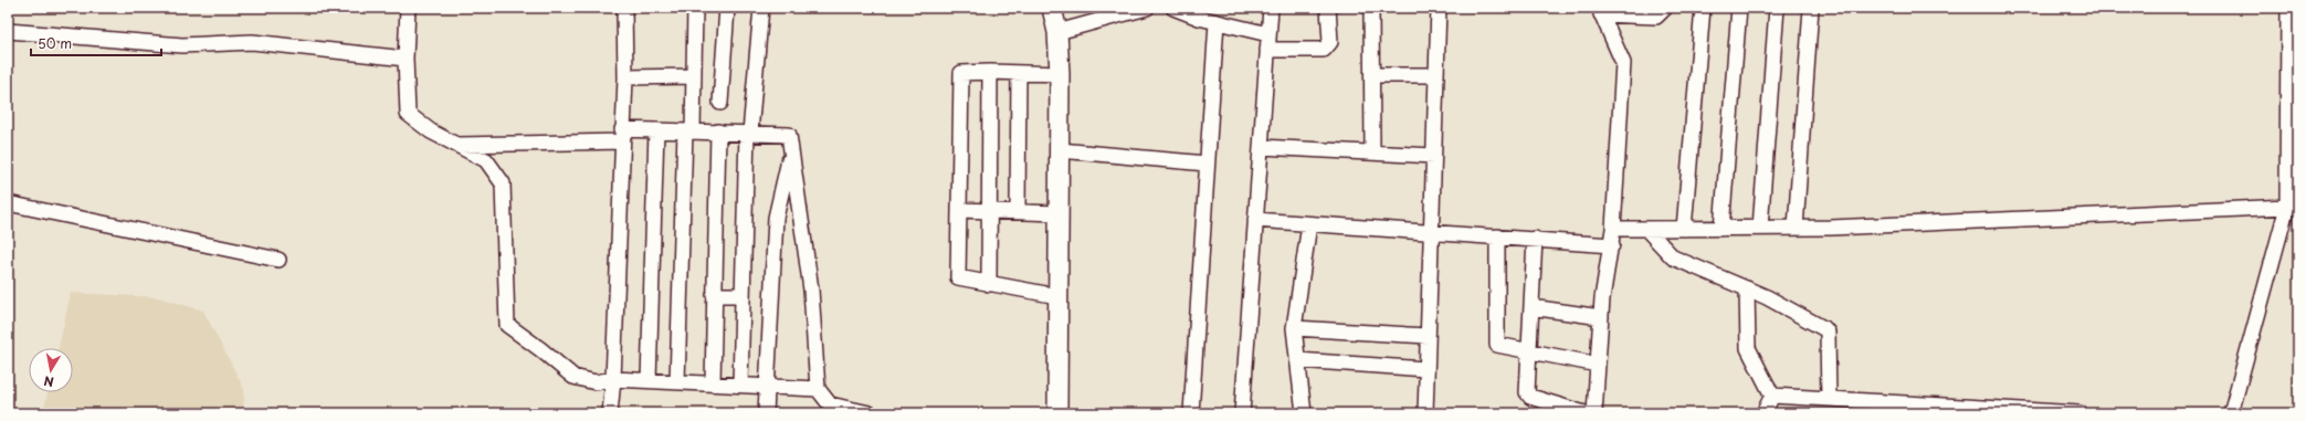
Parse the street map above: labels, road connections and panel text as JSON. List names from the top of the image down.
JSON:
{
  "scale_bar": "50 m",
  "north": "bottom"
}
